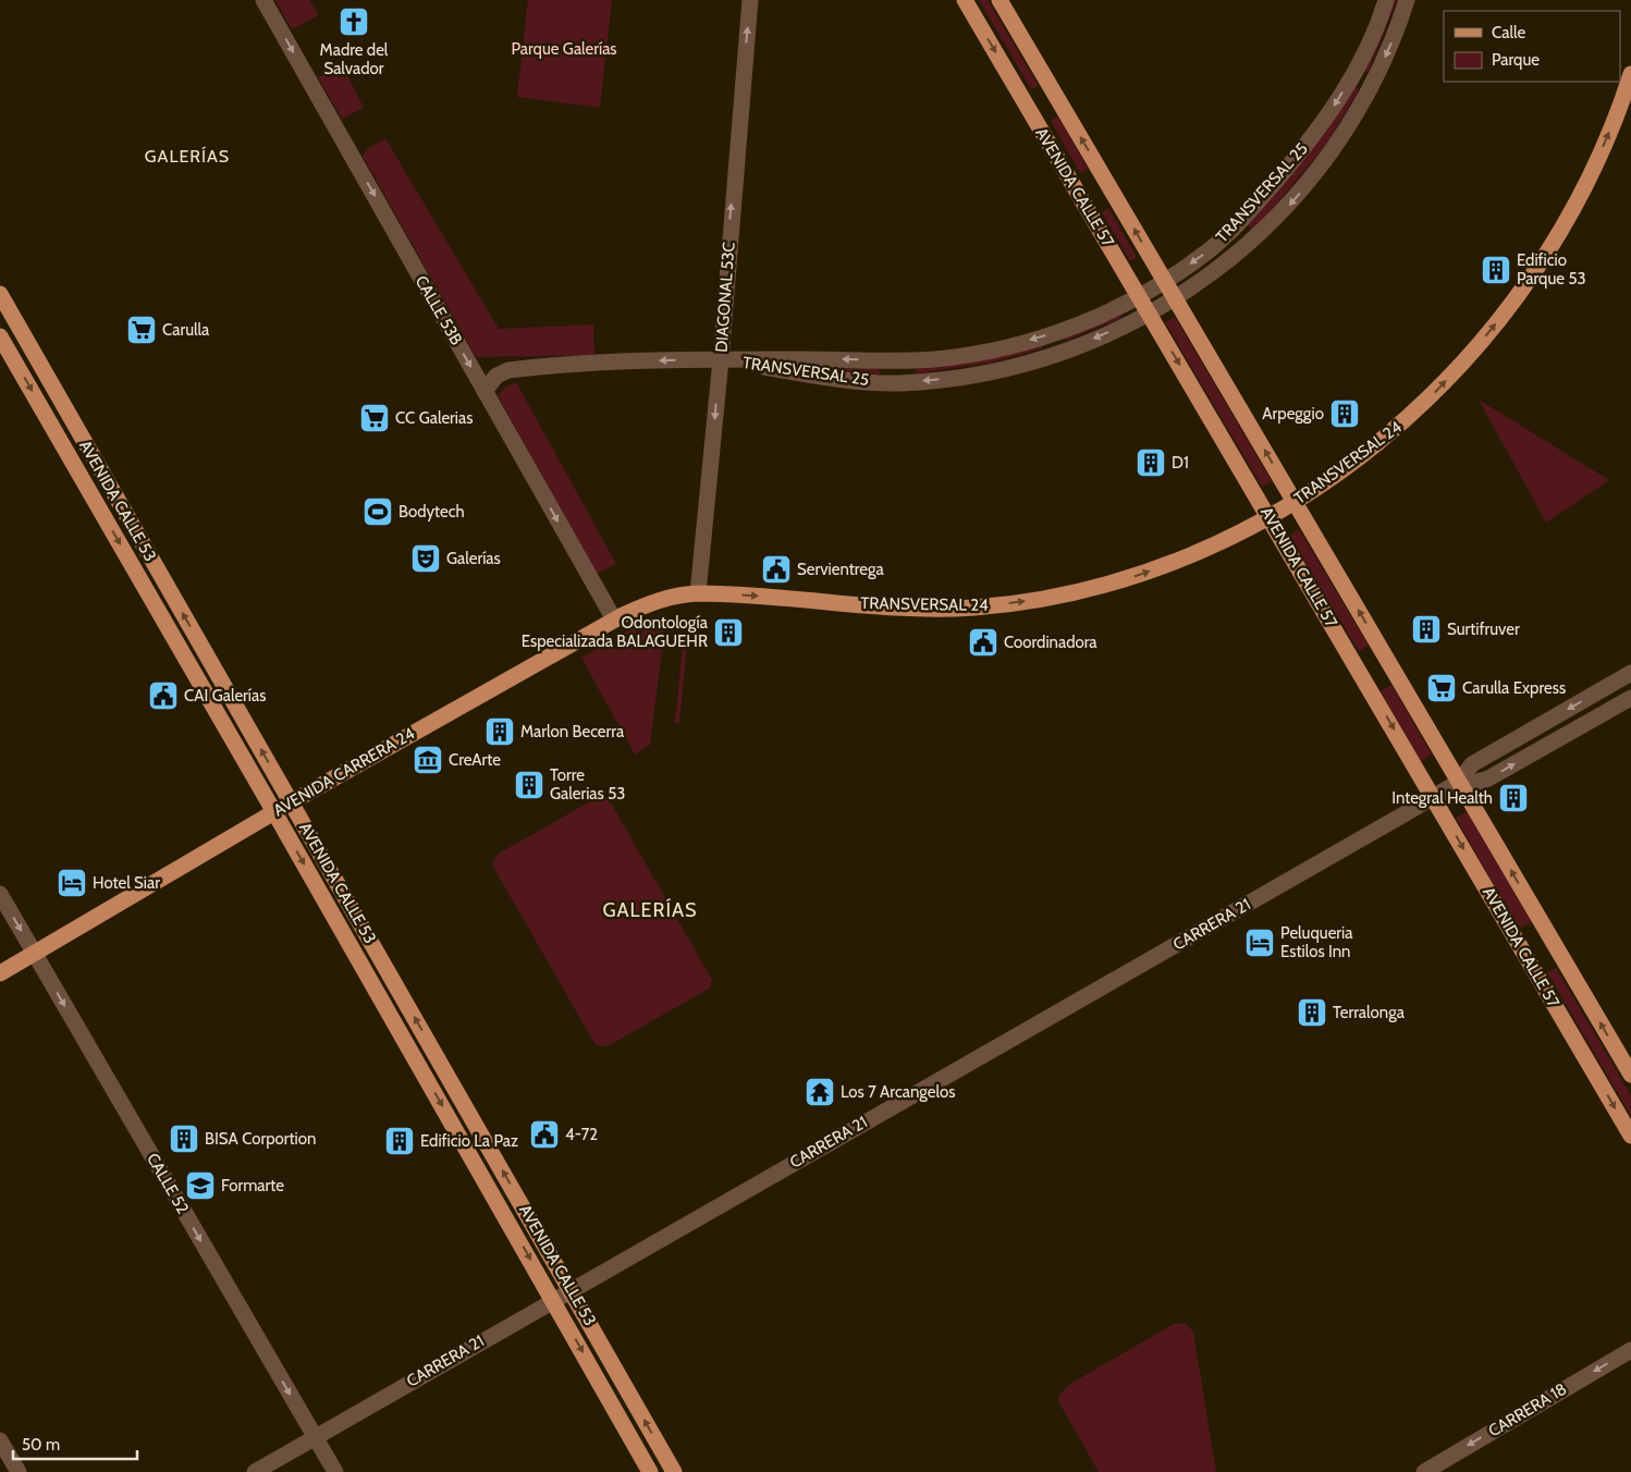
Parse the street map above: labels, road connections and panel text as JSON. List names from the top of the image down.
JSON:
{
  "streets": {
    "main road": [
      "AVENIDA CALLE 57",
      "TRANSVERSAL 24",
      "AVENIDA CALLE 53",
      "AVENIDA CARRERA 24"
    ],
    "street": [
      "TRANSVERSAL 25",
      "DIAGONAL 53C",
      "CALLE 53B",
      "CARRERA 21",
      "CALLE 52",
      "CARRERA 18"
    ]
  },
  "crossings": [
    ["AVENIDA CALLE 57", "TRANSVERSAL 25"],
    ["AVENIDA CALLE 57", "TRANSVERSAL 24"],
    ["AVENIDA CALLE 57", "CARRERA 21"],
    ["TRANSVERSAL 25", "DIAGONAL 53C"],
    ["TRANSVERSAL 25", "CALLE 53B"],
    ["DIAGONAL 53C", "TRANSVERSAL 24"],
    ["DIAGONAL 53C", "AVENIDA CARRERA 24"],
    ["CALLE 53B", "AVENIDA CARRERA 24"],
    ["TRANSVERSAL 24", "AVENIDA CARRERA 24"],
    ["AVENIDA CALLE 53", "AVENIDA CARRERA 24"],
    ["AVENIDA CALLE 53", "CARRERA 21"],
    ["AVENIDA CARRERA 24", "CALLE 52"],
    ["CARRERA 21", "CALLE 52"]
  ],
  "one_way": [
    "TRANSVERSAL 25",
    "CALLE 53B",
    "TRANSVERSAL 24",
    "CALLE 52",
    "CARRERA 18"
  ],
  "districts": ["GALERÍAS", "GALERÍAS"],
  "parks": ["Parque Galerías"],
  "places": {
    "church": ["Madre del Salvador"],
    "building": [
      "Edificio Parque 53",
      "Arpeggio",
      "D1",
      "Surtifruver",
      "Odontología Especializada BALAGUEHR",
      "Marlon Becerra",
      "Torre Galerias 53",
      "Integral Health",
      "Terralonga",
      "BISA Corportion",
      "Edificio La Paz"
    ],
    "supermarket": ["Carulla", "CC Galerias", "Carulla Express"],
    "sports": ["Bodytech"],
    "theatre": ["Galerías"],
    "public building": [
      "Servientrega",
      "Coordinadora",
      "CAI Galerías",
      "4-72"
    ],
    "museum": ["CreArte"],
    "hotel": ["Hotel Siar", "Peluqueria Estilos Inn"],
    "temple": ["Los 7 Arcangelos"],
    "school or university": ["Formarte"]
  },
  "legend": ["Calle", "Parque"],
  "scale_bar": "50 m"
}
